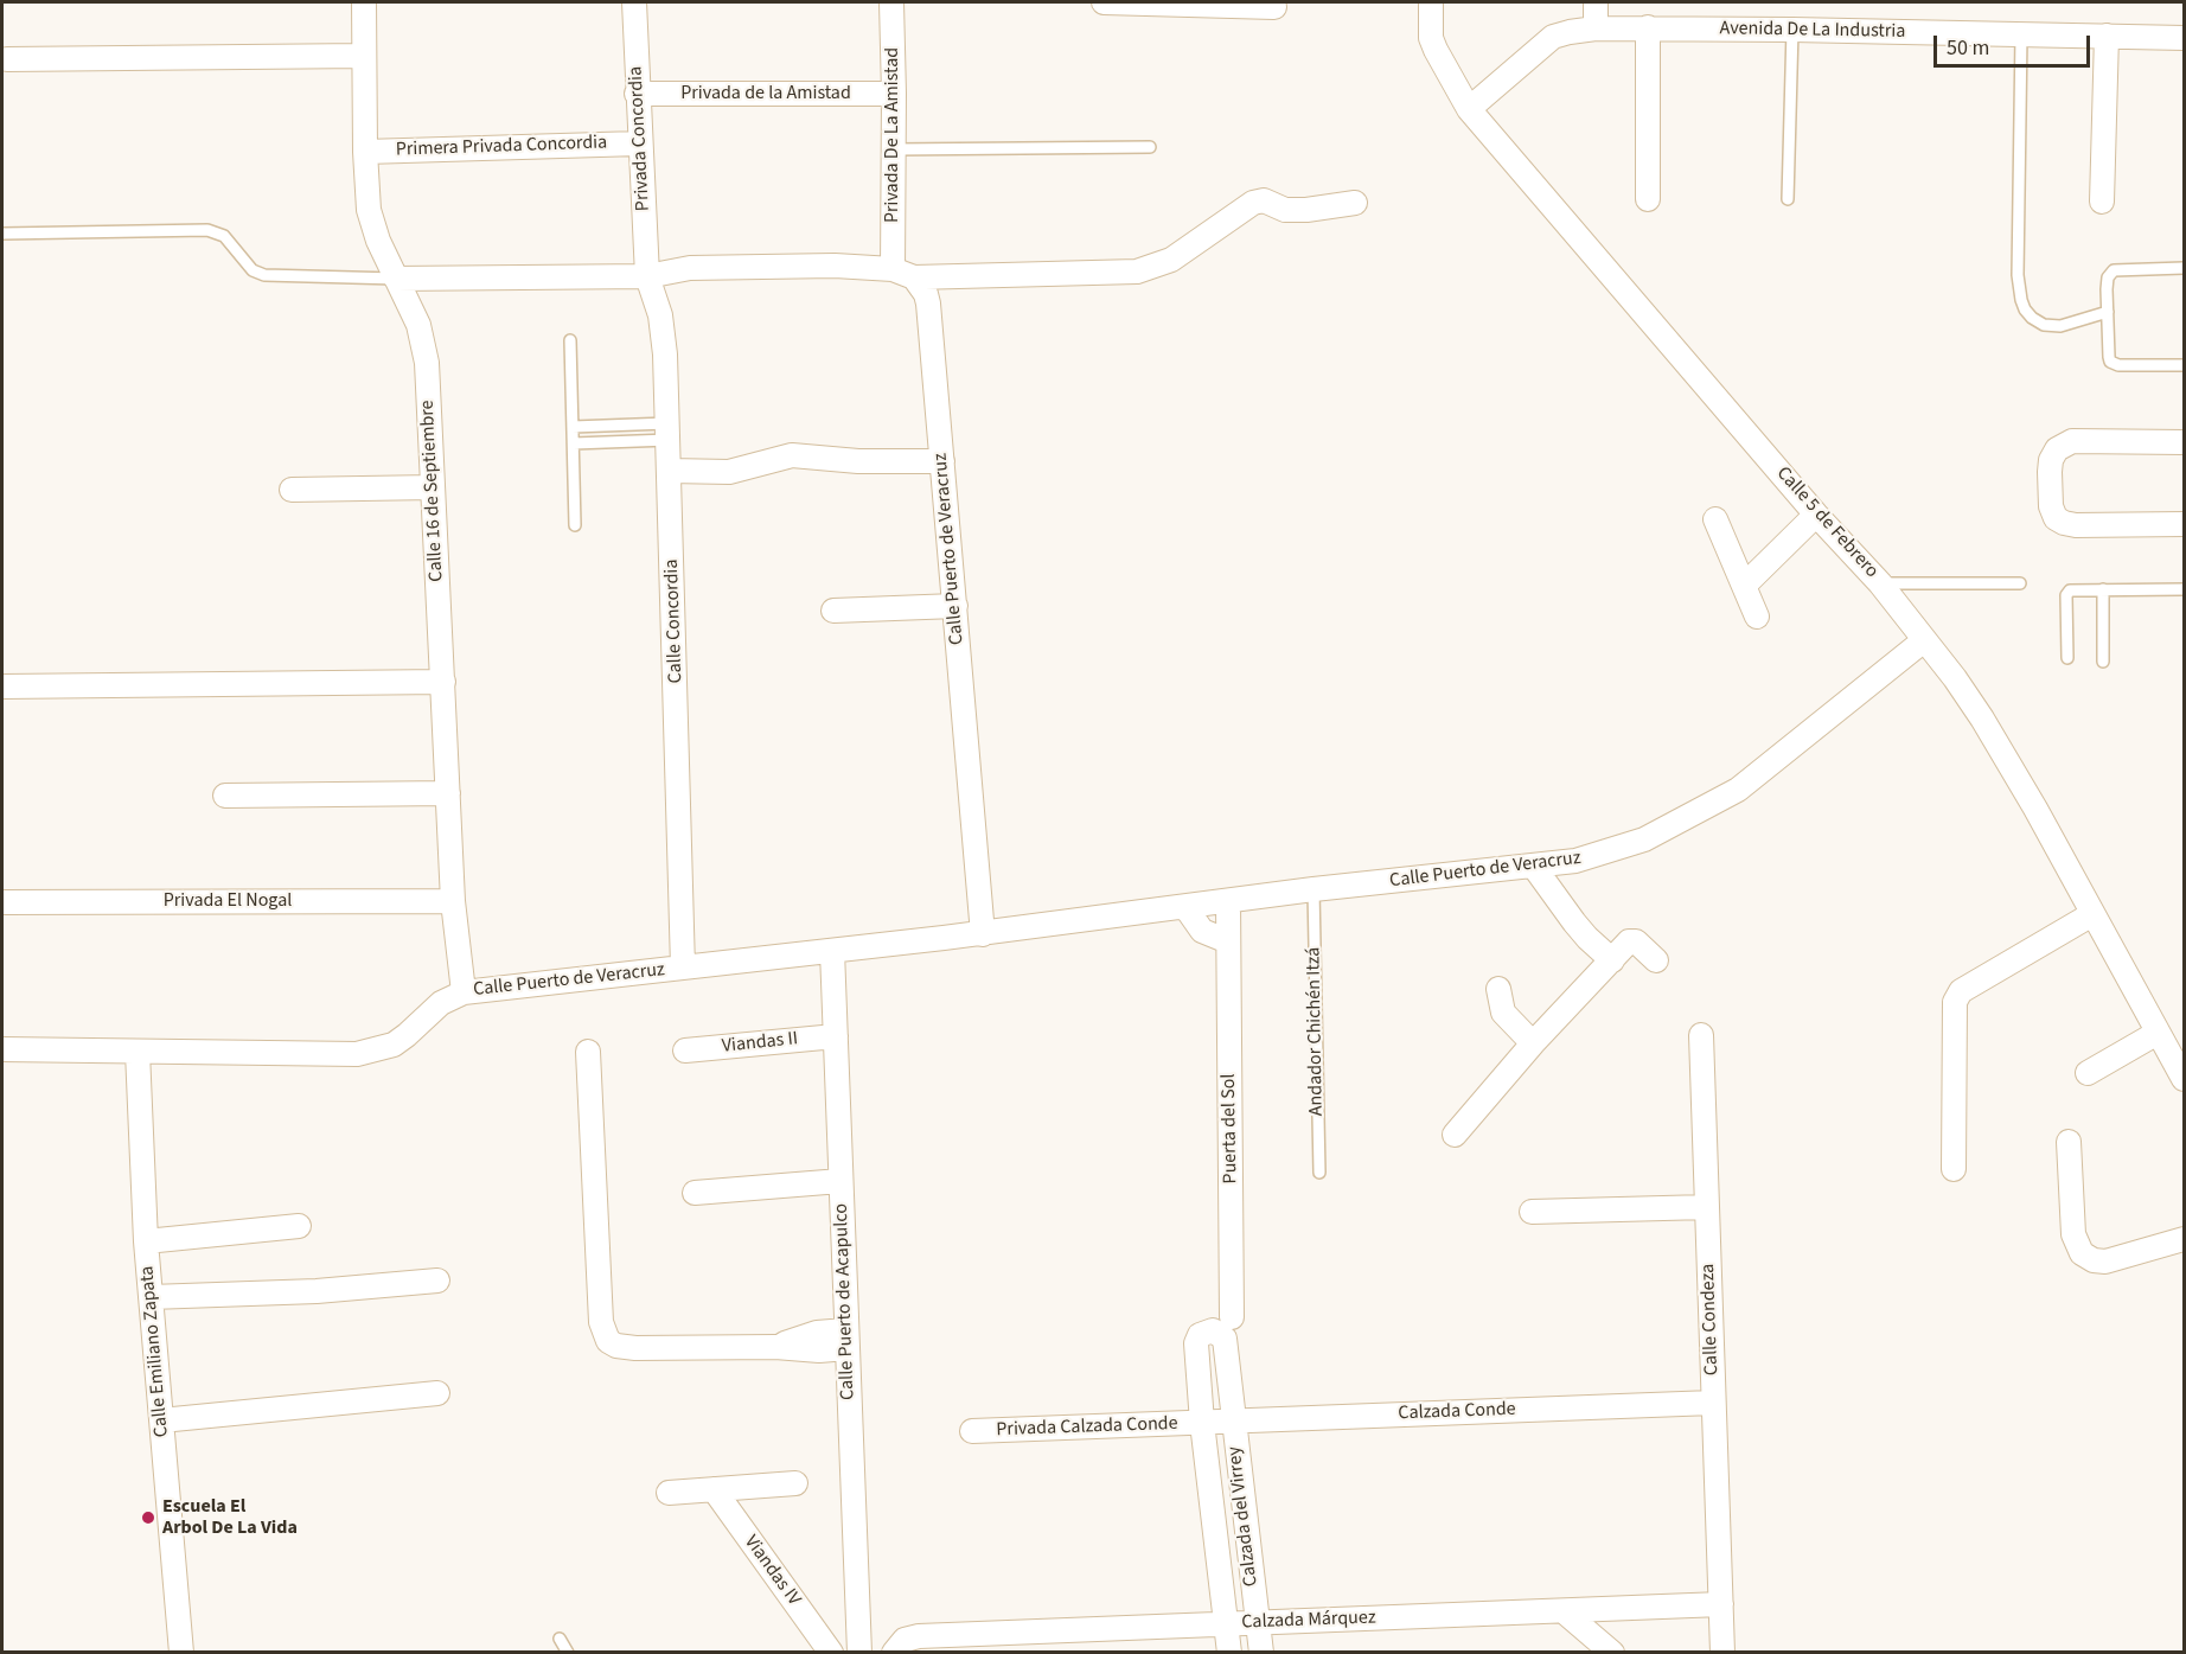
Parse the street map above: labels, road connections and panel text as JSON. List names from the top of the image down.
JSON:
{
  "streets": {
    "street": [
      "Avenida De La Industria",
      "Privada de la Amistad",
      "Privada De La Amistad",
      "Privada Concordia",
      "Primera Privada Concordia",
      "Calle 16 de Septiembre",
      "Calle 5 de Febrero",
      "Calle Puerto de Veracruz",
      "Calle Concordia",
      "Privada El Nogal",
      "Viandas II",
      "Puerta del Sol",
      "Calle Puerto de Acapulco",
      "Calle Condeza",
      "Calle Emiliano Zapata",
      "Calzada Conde",
      "Privada Calzada Conde",
      "Calzada del Virrey",
      "Viandas IV",
      "Calzada Márquez"
    ],
    "lane": ["Andador Chichén Itzá"]
  },
  "crossings": [
    ["Avenida De La Industria", "Calle 5 de Febrero"],
    ["Privada de la Amistad", "Privada De La Amistad"],
    ["Privada de la Amistad", "Privada Concordia"],
    ["Privada Concordia", "Primera Privada Concordia"],
    ["Privada Concordia", "Calle Concordia"],
    ["Primera Privada Concordia", "Calle 16 de Septiembre"],
    ["Calle 16 de Septiembre", "Calle Puerto de Veracruz"],
    ["Calle 16 de Septiembre", "Privada El Nogal"],
    ["Calle 5 de Febrero", "Calle Puerto de Veracruz"],
    ["Calle Puerto de Veracruz", "Calle Concordia"],
    ["Calle Puerto de Veracruz", "Andador Chichén Itzá"],
    ["Calle Puerto de Veracruz", "Puerta del Sol"],
    ["Calle Puerto de Veracruz", "Calle Puerto de Acapulco"],
    ["Calle Puerto de Veracruz", "Calle Emiliano Zapata"],
    ["Viandas II", "Calle Puerto de Acapulco"],
    ["Calle Condeza", "Calzada Conde"],
    ["Calle Condeza", "Calzada Márquez"],
    ["Calzada Conde", "Privada Calzada Conde"],
    ["Calzada Conde", "Calzada del Virrey"],
    ["Privada Calzada Conde", "Calzada del Virrey"],
    ["Calzada del Virrey", "Calzada Márquez"]
  ],
  "places": ["Escuela El Arbol De La Vida"],
  "scale_bar": "50 m"
}
